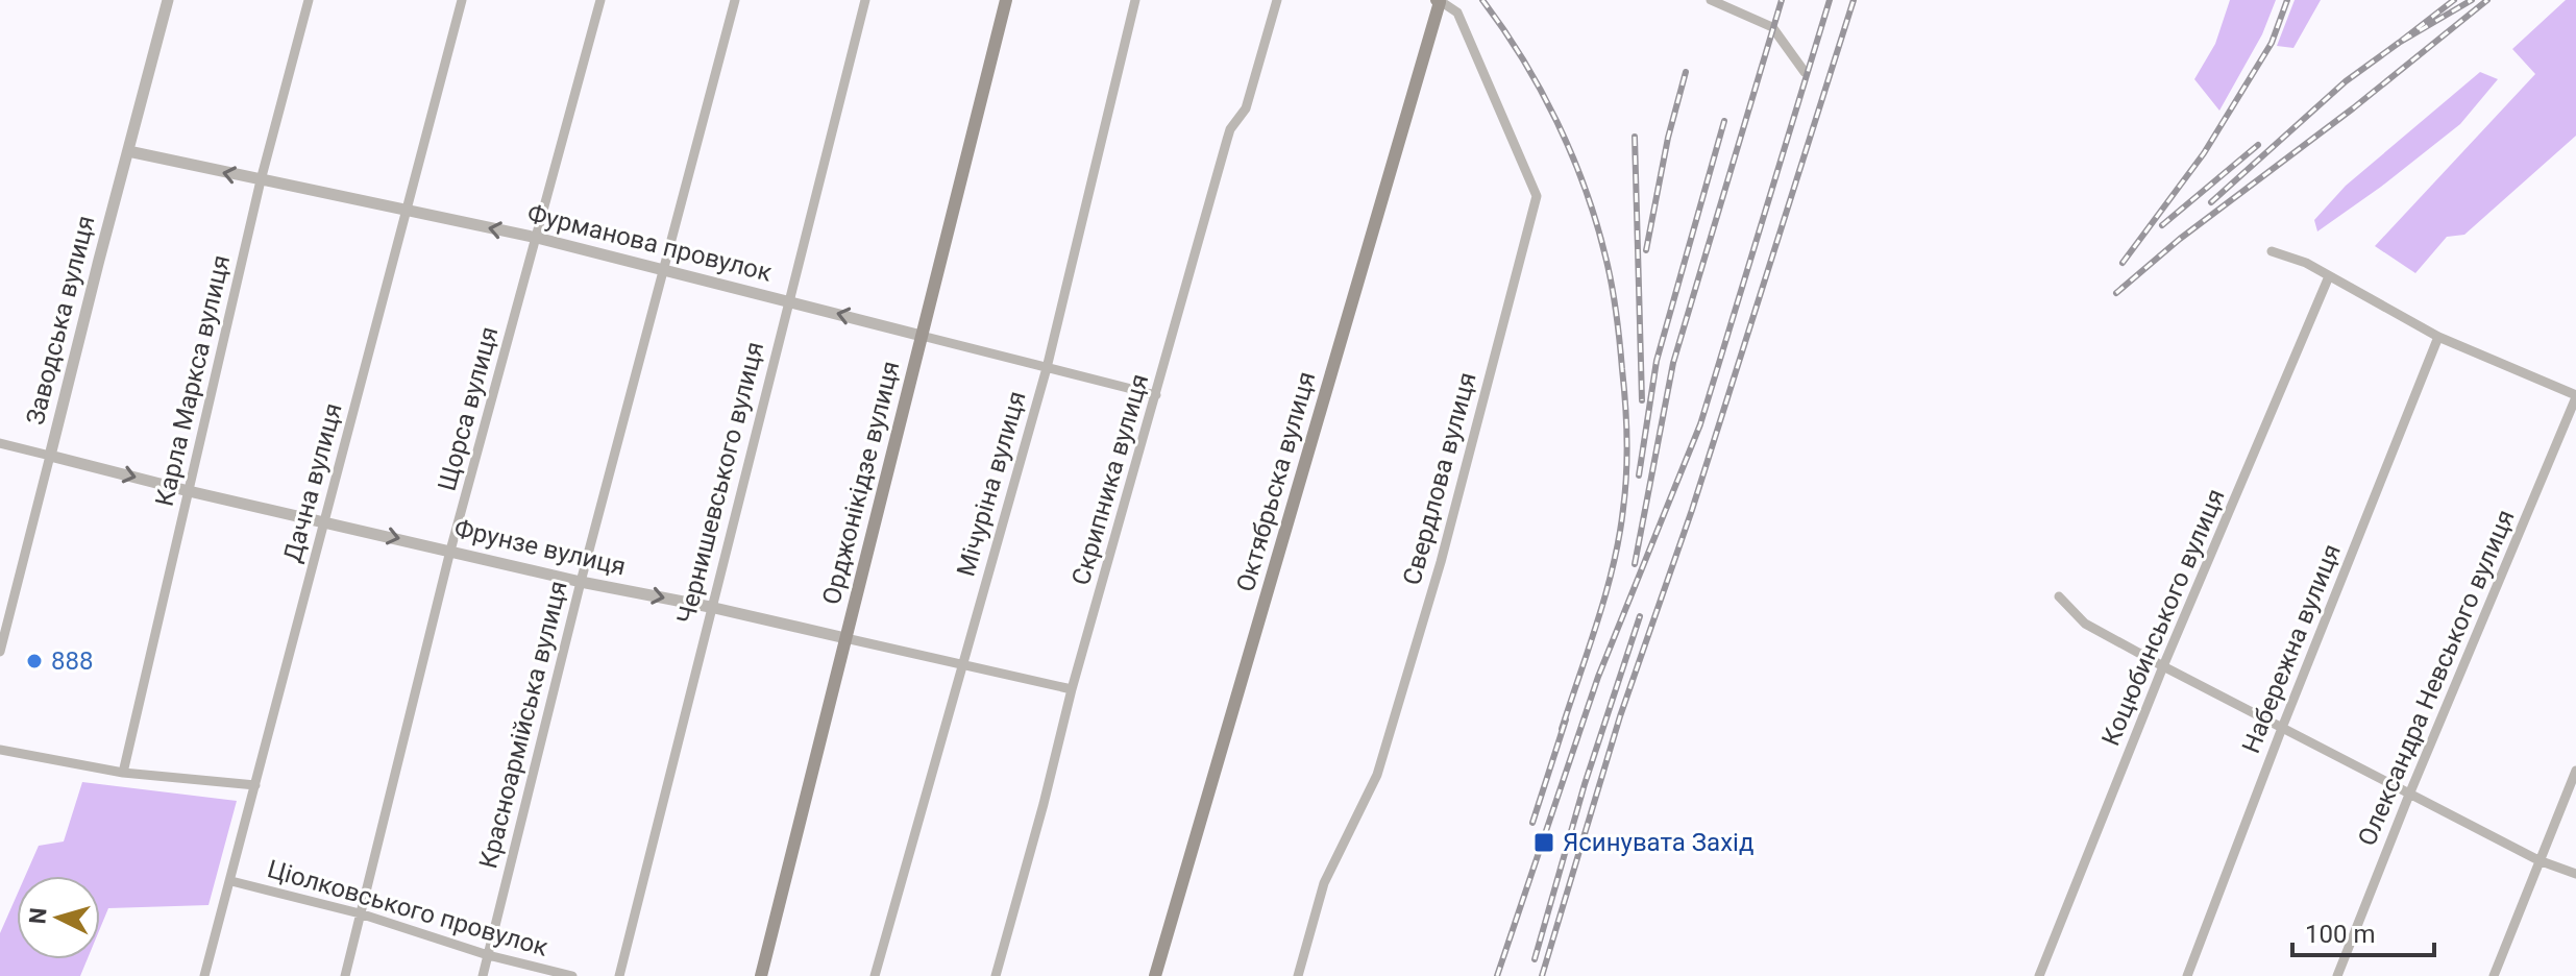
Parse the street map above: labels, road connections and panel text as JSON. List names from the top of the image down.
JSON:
{
  "streets": {
    "main road": ["Октябрьска вулиця", "Орджонікідзе вулиця"],
    "street": [
      "Фурманова провулок",
      "Заводська вулиця",
      "Карла Маркса вулиця",
      "Щорса вулиця",
      "Свердлова вулиця",
      "Скрипника вулиця",
      "Дачна вулиця",
      "Чернишевського вулиця",
      "Мічуріна вулиця",
      "Фрунзе вулиця",
      "Коцюбинського вулиця",
      "Набережна вулиця",
      "Олександра Невського вулиця",
      "Красноармійська вулиця",
      "Ціолковського провулок"
    ]
  },
  "crossings": [
    ["Фурманова провулок", "Заводська вулиця"],
    ["Фурманова провулок", "Карла Маркса вулиця"],
    ["Фурманова провулок", "Щорса вулиця"],
    ["Фурманова провулок", "Скрипника вулиця"],
    ["Фурманова провулок", "Дачна вулиця"],
    ["Фурманова провулок", "Чернишевського вулиця"],
    ["Фурманова провулок", "Орджонікідзе вулиця"],
    ["Фурманова провулок", "Мічуріна вулиця"],
    ["Фурманова провулок", "Красноармійська вулиця"],
    ["Заводська вулиця", "Фрунзе вулиця"],
    ["Карла Маркса вулиця", "Фрунзе вулиця"],
    ["Щорса вулиця", "Фрунзе вулиця"],
    ["Щорса вулиця", "Ціолковського провулок"],
    ["Свердлова вулиця", "Октябрьска вулиця"],
    ["Скрипника вулиця", "Фрунзе вулиця"],
    ["Дачна вулиця", "Фрунзе вулиця"],
    ["Дачна вулиця", "Ціолковського провулок"],
    ["Чернишевського вулиця", "Фрунзе вулиця"],
    ["Орджонікідзе вулиця", "Фрунзе вулиця"],
    ["Мічуріна вулиця", "Фрунзе вулиця"],
    ["Фрунзе вулиця", "Красноармійська вулиця"],
    ["Красноармійська вулиця", "Ціолковського провулок"]
  ],
  "one_way": ["Фурманова провулок", "Фрунзе вулиця"],
  "places": {
    "other": ["888"],
    "transit": ["Ясинувата Захід"]
  },
  "scale_bar": "100 m",
  "north": "left"
}
